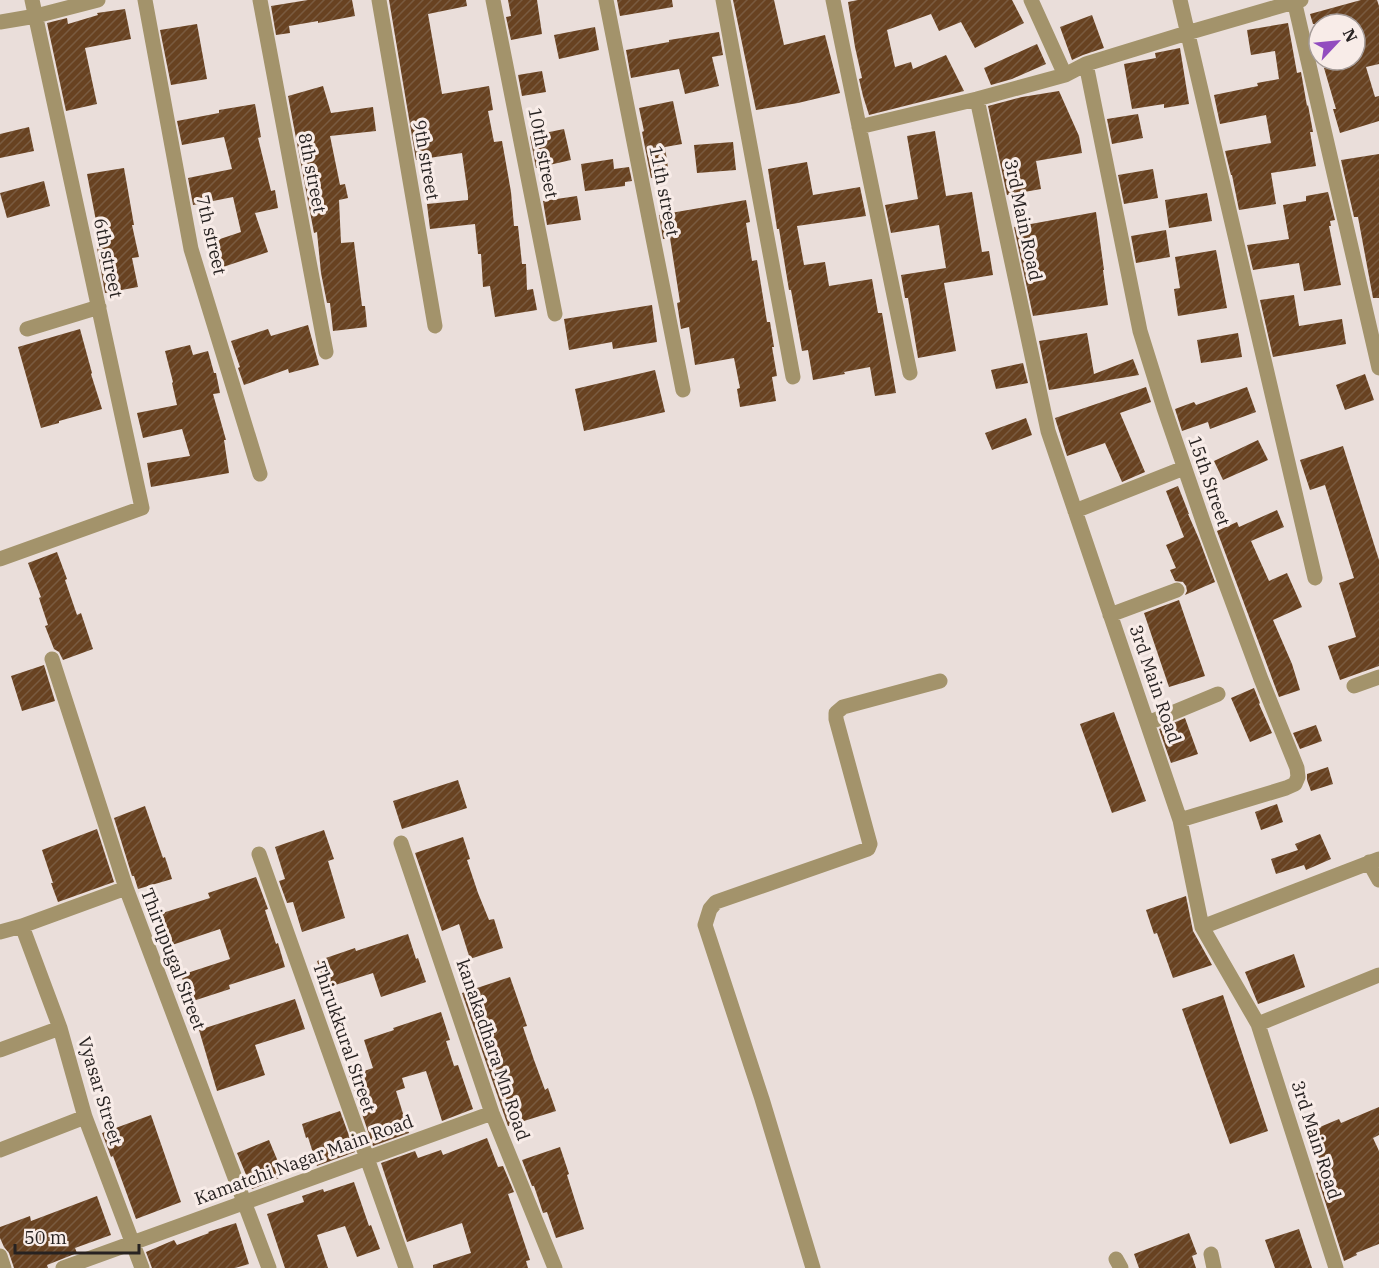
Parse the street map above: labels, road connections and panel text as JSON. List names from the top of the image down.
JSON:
{
  "streets": {
    "street": [
      "10th street",
      "9th street",
      "8th street",
      "11th street",
      "3rd Main Road",
      "7th street",
      "6th street",
      "15th Street",
      "Thirupugal Street",
      "Thirukkural Street",
      "kanakadhara Mn Road",
      "Vyasar Street",
      "Kamatchi Nagar Main Road"
    ]
  },
  "crossings": [
    ["3rd Main Road", "15th Street"],
    ["Thirupugal Street", "Kamatchi Nagar Main Road"],
    ["Thirukkural Street", "Kamatchi Nagar Main Road"],
    ["kanakadhara Mn Road", "Kamatchi Nagar Main Road"],
    ["Vyasar Street", "Kamatchi Nagar Main Road"]
  ],
  "scale_bar": "50 m",
  "north": "top right"
}
